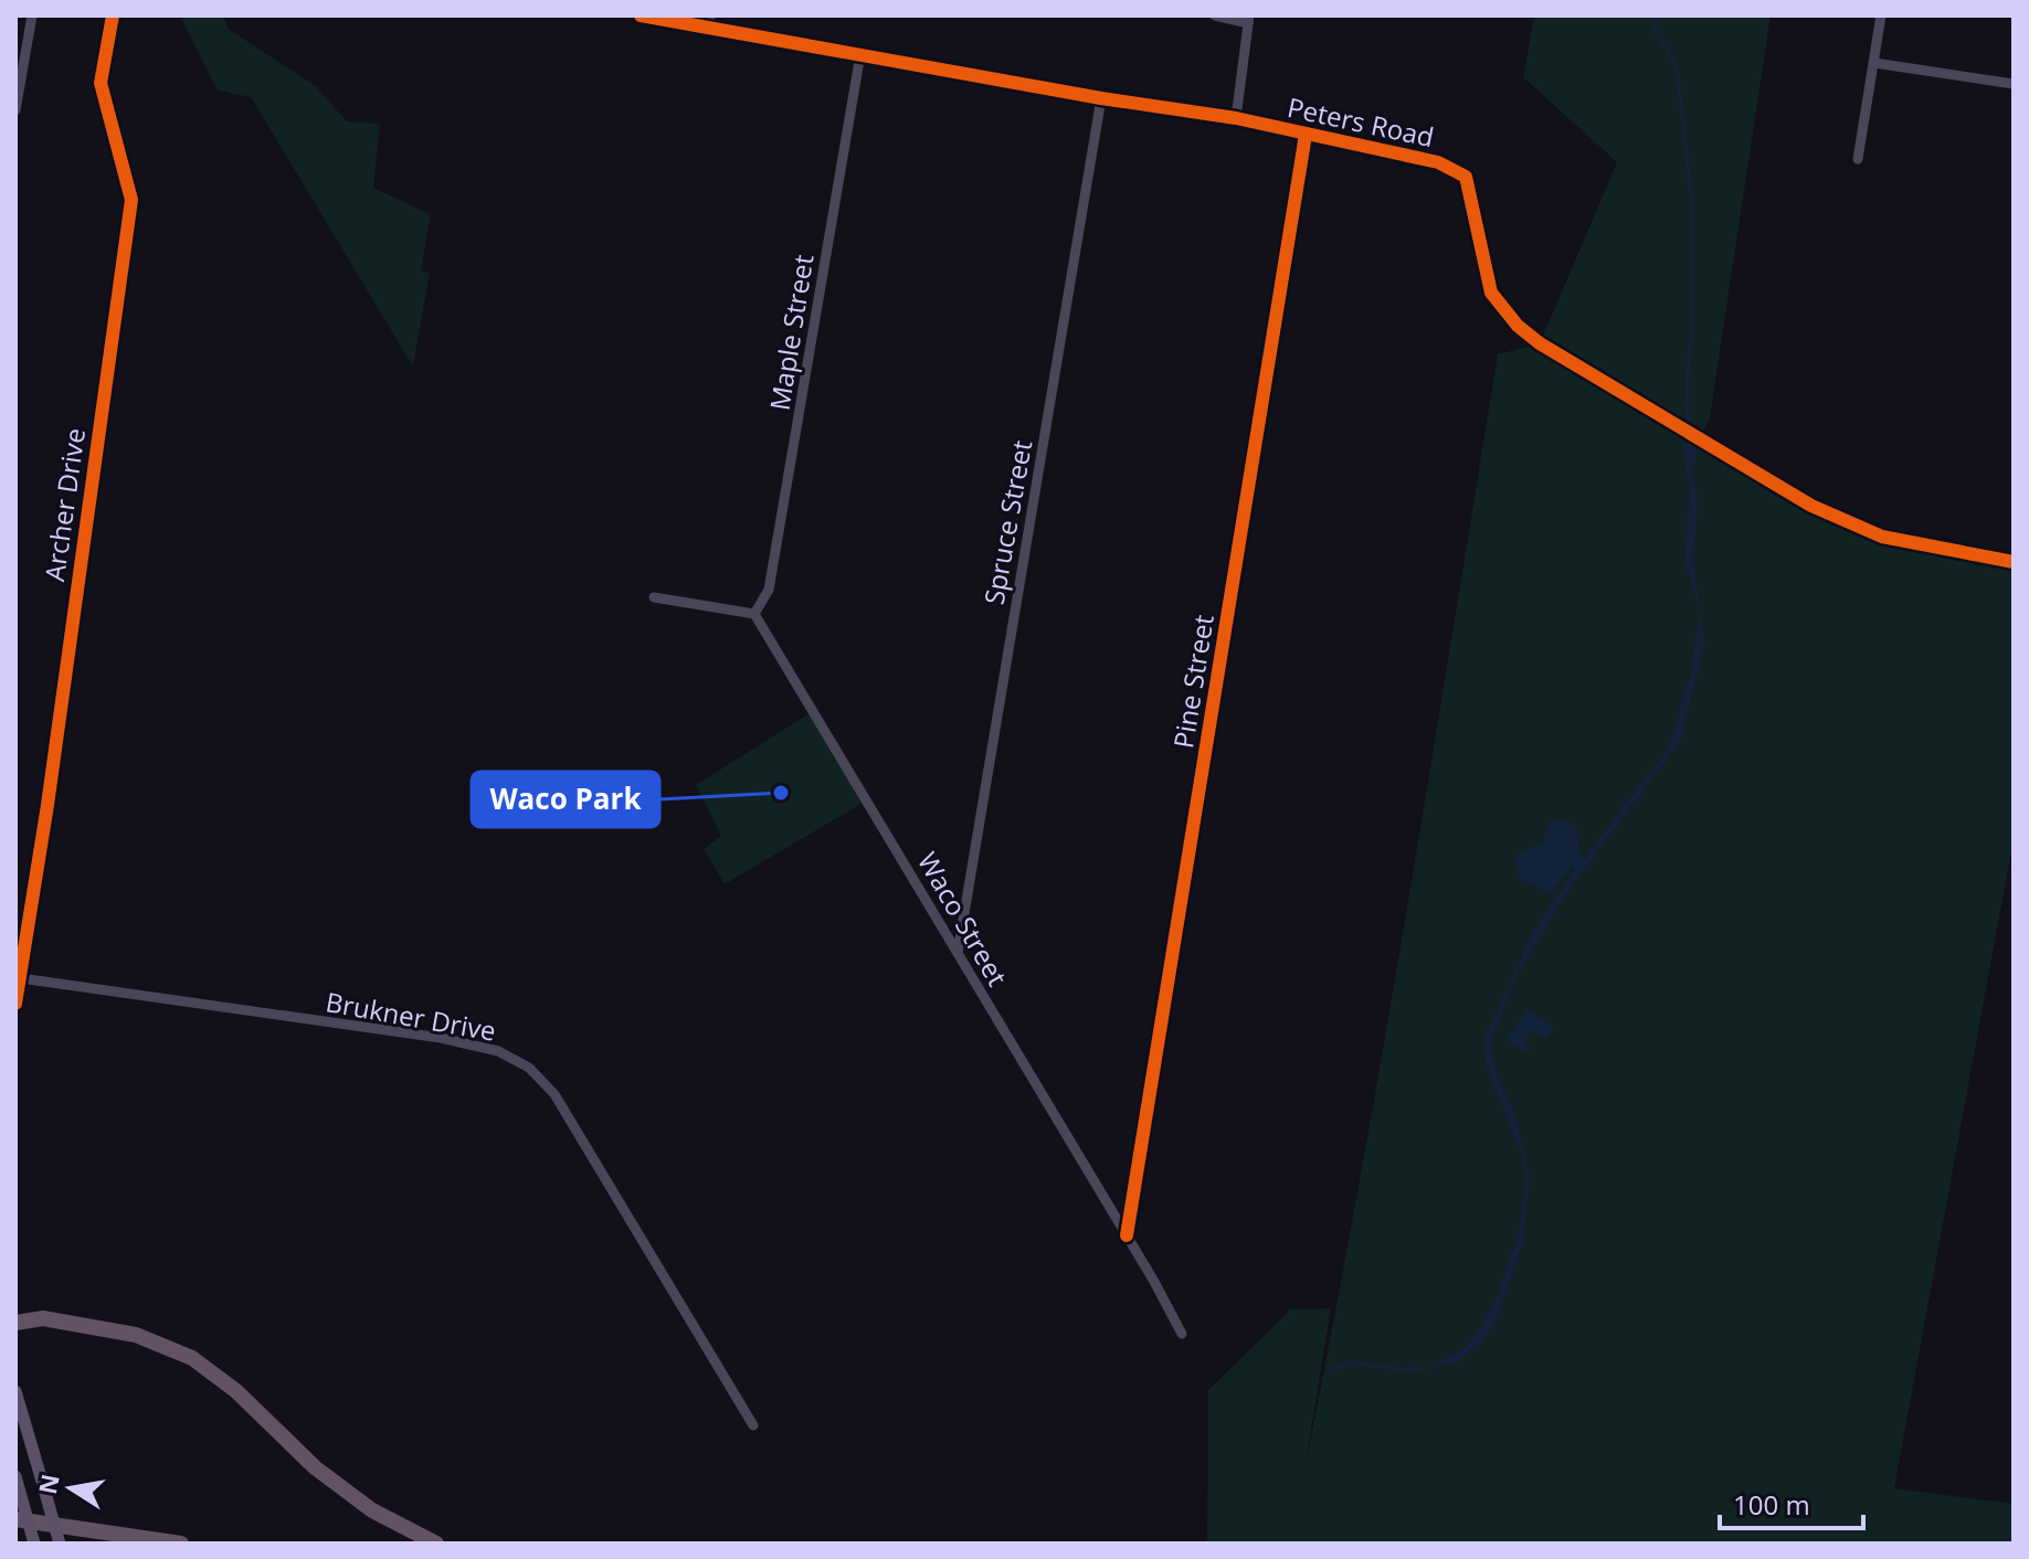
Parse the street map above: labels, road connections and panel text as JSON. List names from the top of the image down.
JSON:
{
  "streets": {
    "street": [
      "Peters Road",
      "Maple Street",
      "Archer Drive",
      "Spruce Street",
      "Pine Street",
      "Waco Street",
      "Brukner Drive"
    ]
  },
  "crossings": [
    ["Peters Road", "Maple Street"],
    ["Peters Road", "Spruce Street"],
    ["Peters Road", "Pine Street"],
    ["Maple Street", "Waco Street"],
    ["Archer Drive", "Brukner Drive"],
    ["Spruce Street", "Waco Street"],
    ["Pine Street", "Waco Street"]
  ],
  "places": ["Waco Park"],
  "scale_bar": "100 m",
  "north": "left"
}
